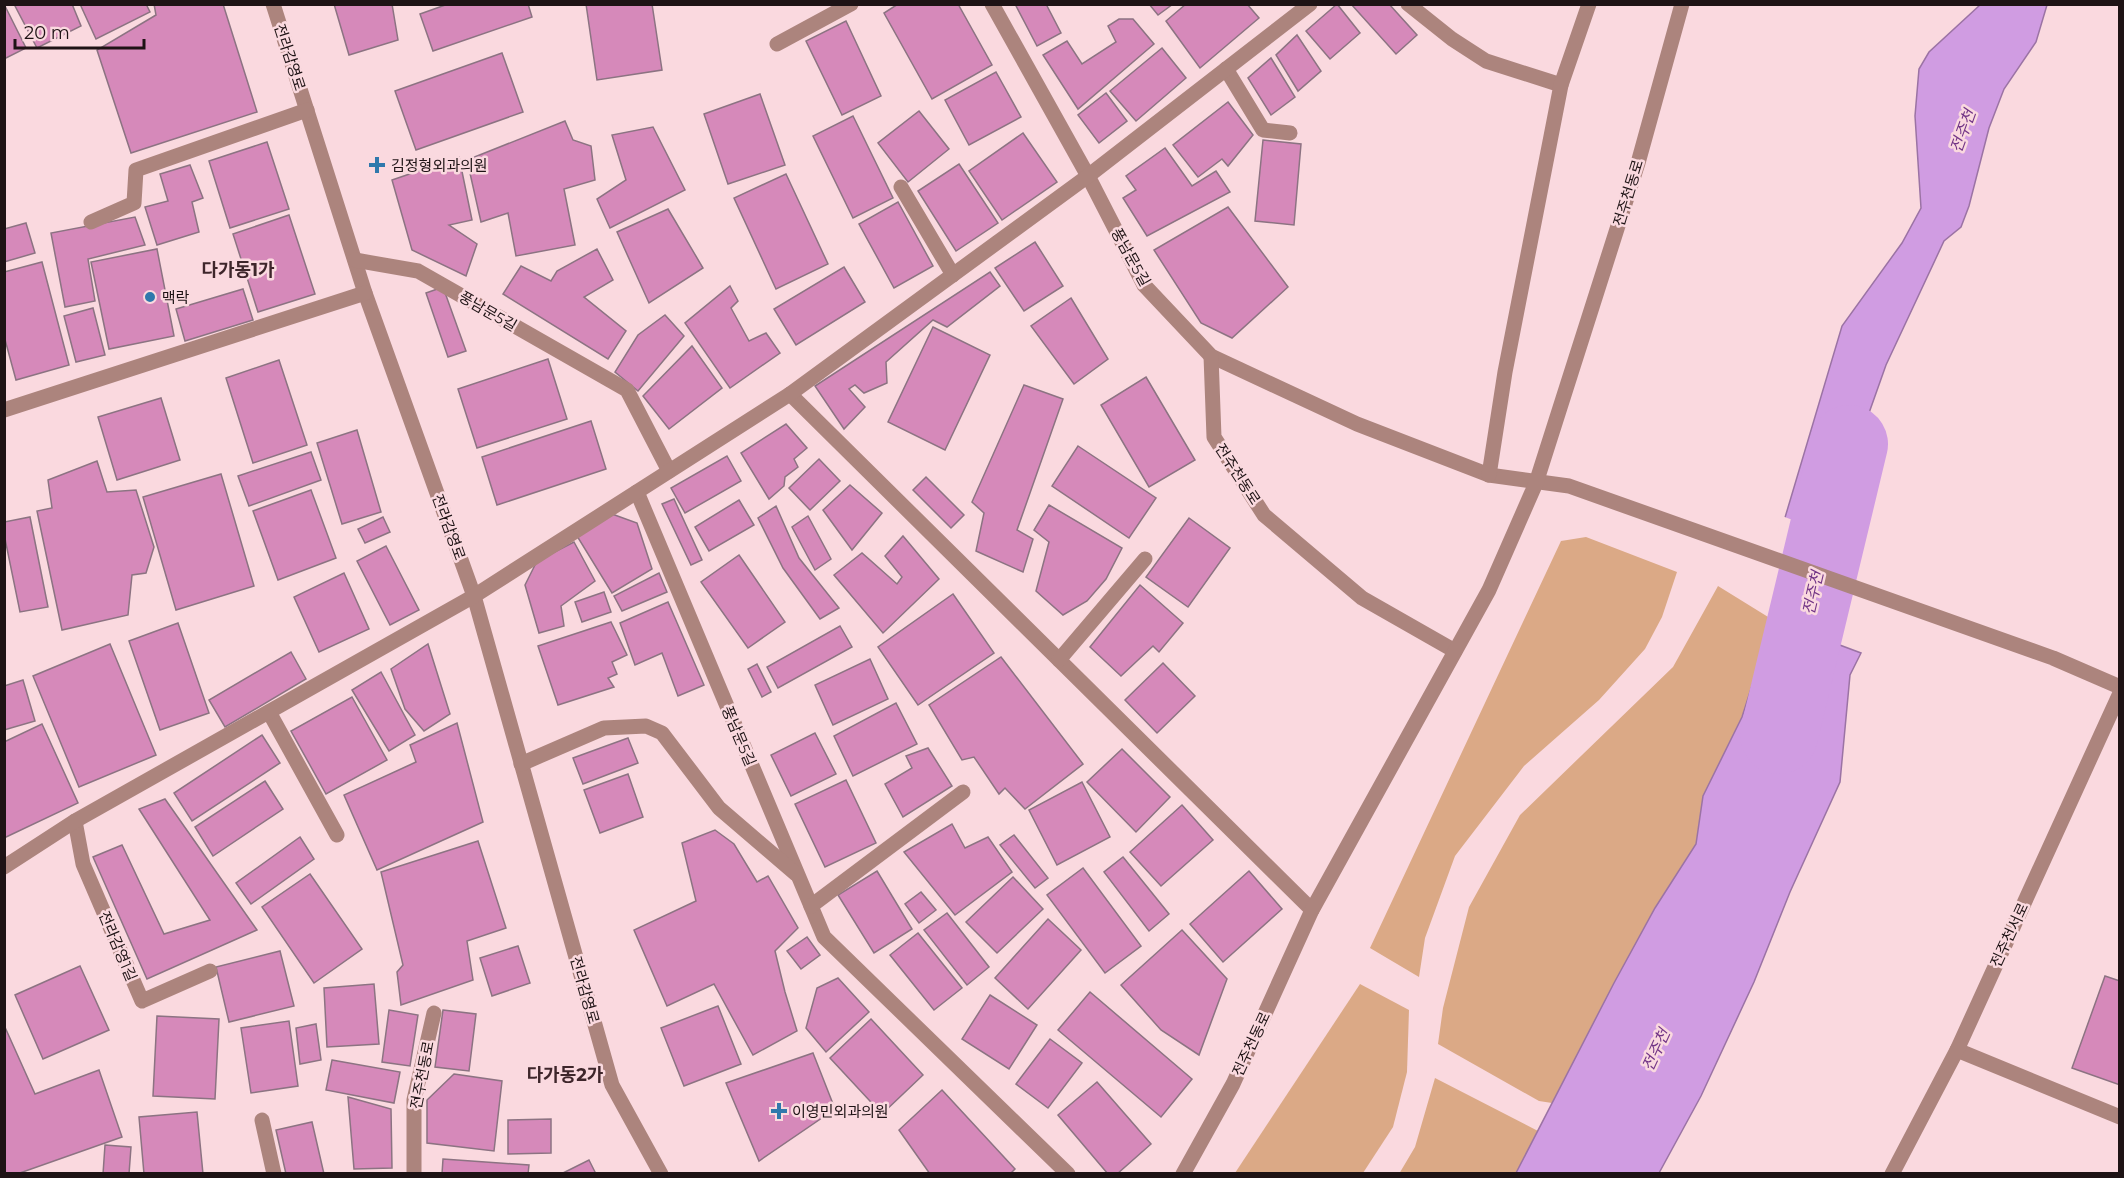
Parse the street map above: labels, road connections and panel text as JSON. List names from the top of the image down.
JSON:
{
  "streets": {
    "street": [
      "전라감영로",
      "전주천동로",
      "풍남문5길",
      "전주천서로",
      "전라감영1길"
    ]
  },
  "crossings": [
    ["전라감영로", "풍남문5길"],
    ["전주천동로", "풍남문5길"]
  ],
  "districts": ["다가동1가", "다가동2가"],
  "water": ["전주천"],
  "places": {
    "health": ["김정형외과의원", "이영민외과의원"],
    "other": ["맥락"]
  },
  "scale_bar": "20 m"
}
